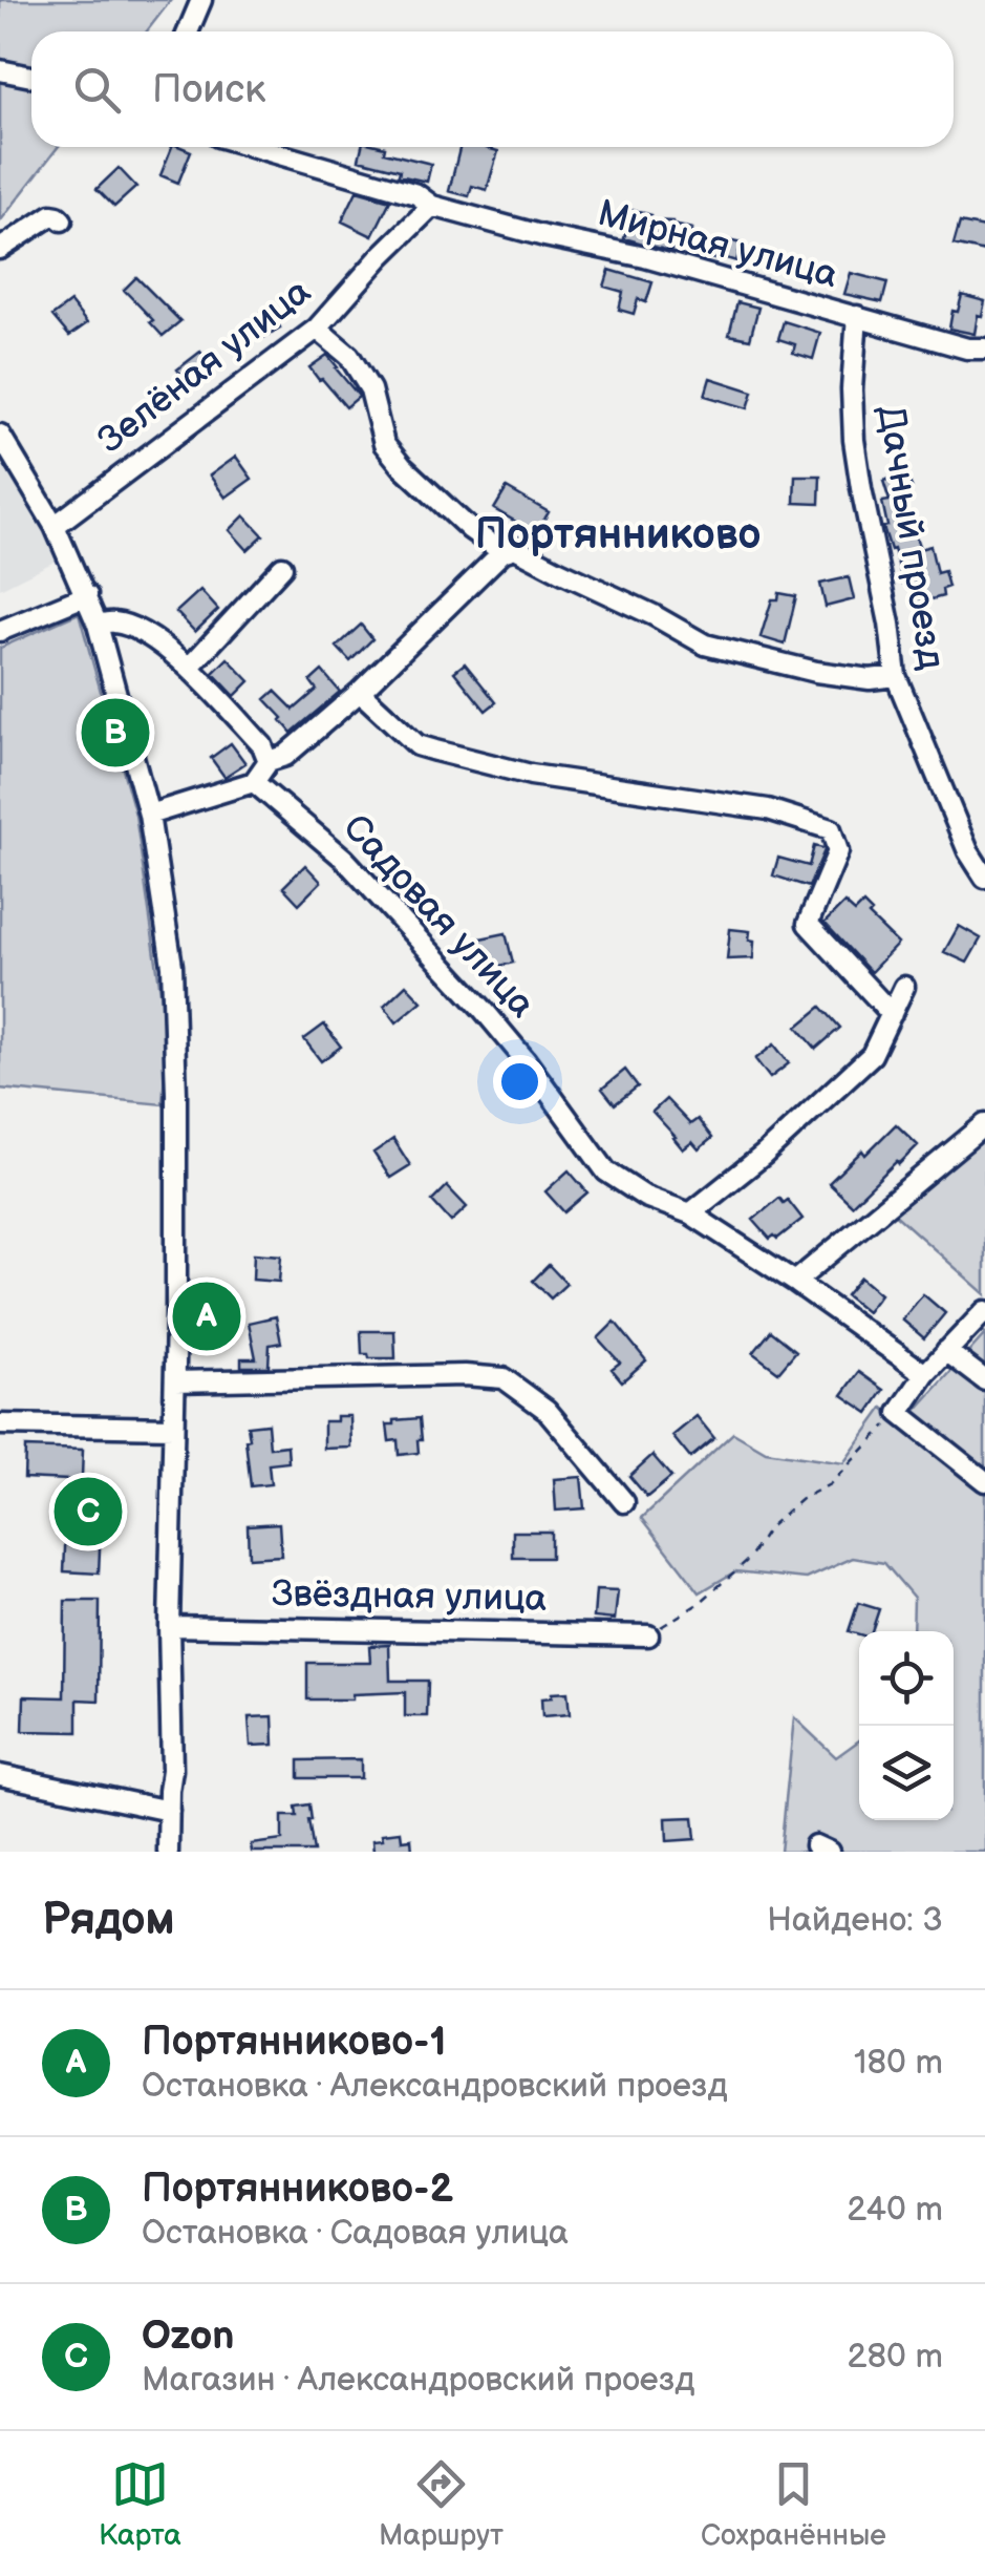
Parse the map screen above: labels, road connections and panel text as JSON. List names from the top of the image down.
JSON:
{
  "streets": {
    "street": [
      "Мирная улица",
      "Зелёная улица",
      "Дачный проезд",
      "Садовая улица",
      "Звёздная улица"
    ]
  },
  "crossings": [
    ["Мирная улица", "Зелёная улица"],
    ["Мирная улица", "Дачный проезд"]
  ],
  "districts": ["Портянниково"],
  "page": {
    "search": "Поиск",
    "pins": ["B", "A", "C"],
    "heading": ["Рядом", "Найдено: 3"],
    "list": [
      {
        "mark": "A",
        "name": "Портянниково-1",
        "note": "Остановка · Александровский проезд",
        "value": "180 m"
      },
      {
        "mark": "B",
        "name": "Портянниково-2",
        "note": "Остановка · Садовая улица",
        "value": "240 m"
      },
      {
        "mark": "C",
        "name": "Ozon",
        "note": "Магазин · Александровский проезд",
        "value": "280 m"
      }
    ],
    "nav": ["Карта", "Маршрут", "Сохранённые"]
  }
}
